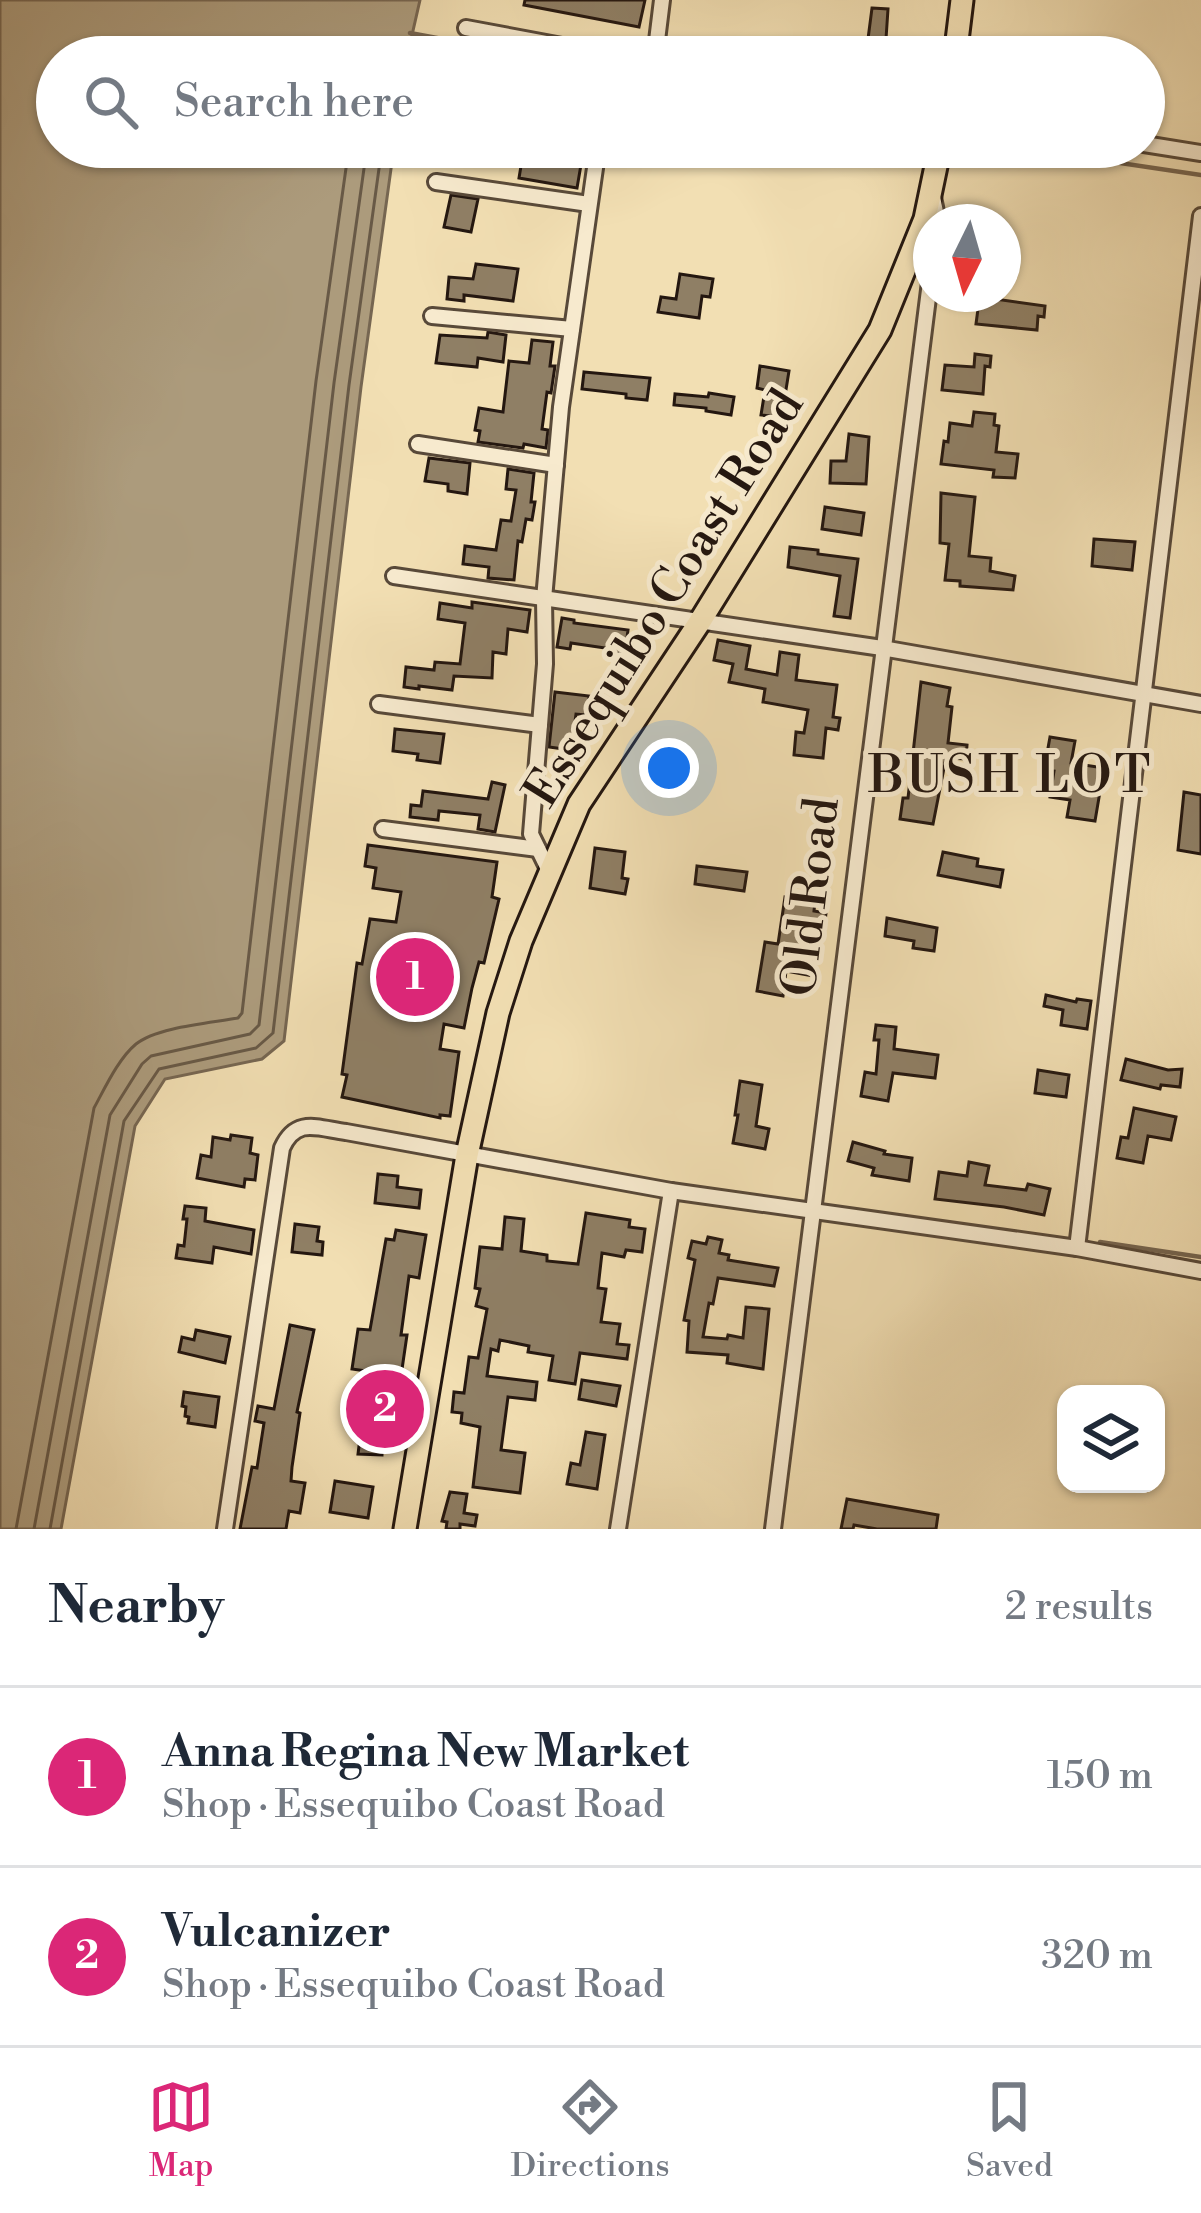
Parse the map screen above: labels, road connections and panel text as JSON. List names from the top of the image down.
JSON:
{
  "streets": {
    "main road": ["Essequibo Coast Road"],
    "street": ["Old Road"]
  },
  "districts": ["BUSH LOT"],
  "north": "bottom",
  "page": {
    "search": "Search here",
    "pins": ["1", "2"],
    "heading": ["Nearby", "2 results"],
    "list": [
      {
        "mark": "1",
        "name": "Anna Regina New Market",
        "note": "Shop · Essequibo Coast Road",
        "value": "150 m"
      },
      {
        "mark": "2",
        "name": "Vulcanizer",
        "note": "Shop · Essequibo Coast Road",
        "value": "320 m"
      }
    ],
    "nav": ["Map", "Directions", "Saved"]
  }
}
